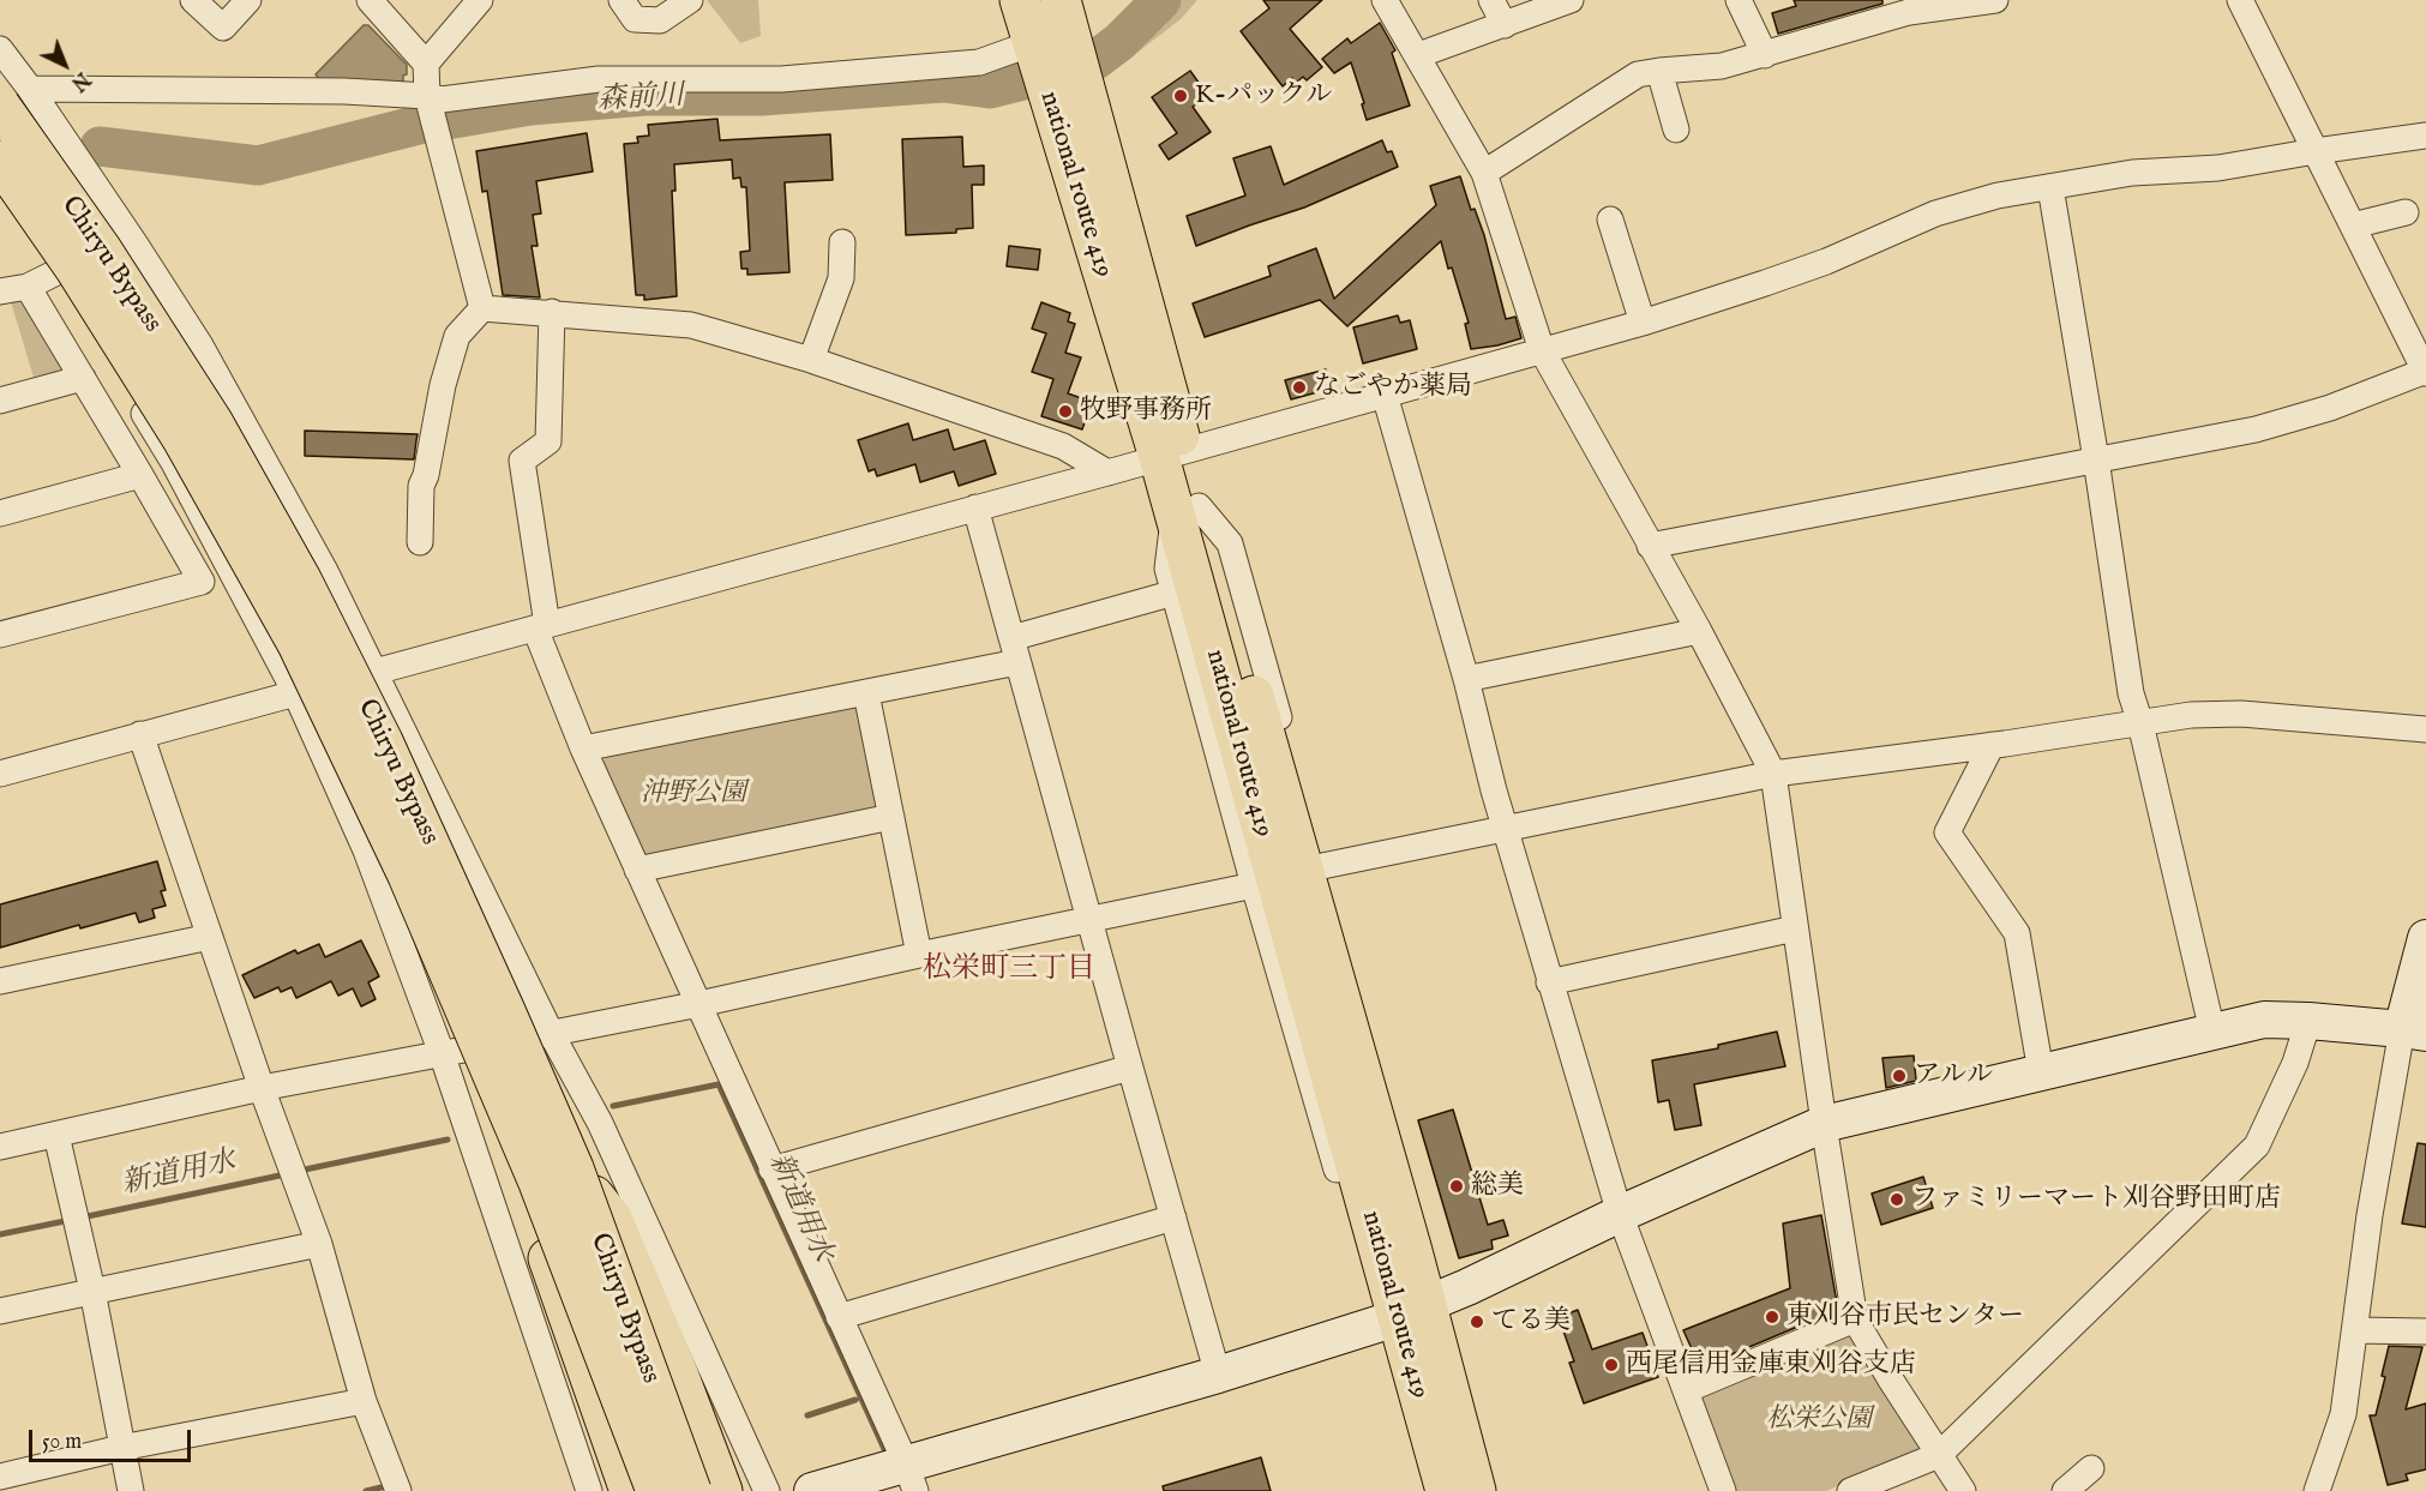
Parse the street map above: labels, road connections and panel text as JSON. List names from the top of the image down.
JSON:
{
  "streets": {
    "highway": ["national route 419", "Chiryu Bypass"]
  },
  "districts": ["松栄町三丁目"],
  "water": ["森前川", "新道用水"],
  "parks": ["沖野公園", "松栄公園"],
  "places": [
    "K-パックル",
    "なごやか薬局",
    "牧野事務所",
    "アルル",
    "総美",
    "ファミリーマート刈谷野田町店",
    "東刈谷市民センター",
    "てる美",
    "西尾信用金庫東刈谷支店"
  ],
  "scale_bar": "50 m",
  "north": "bottom right"
}
